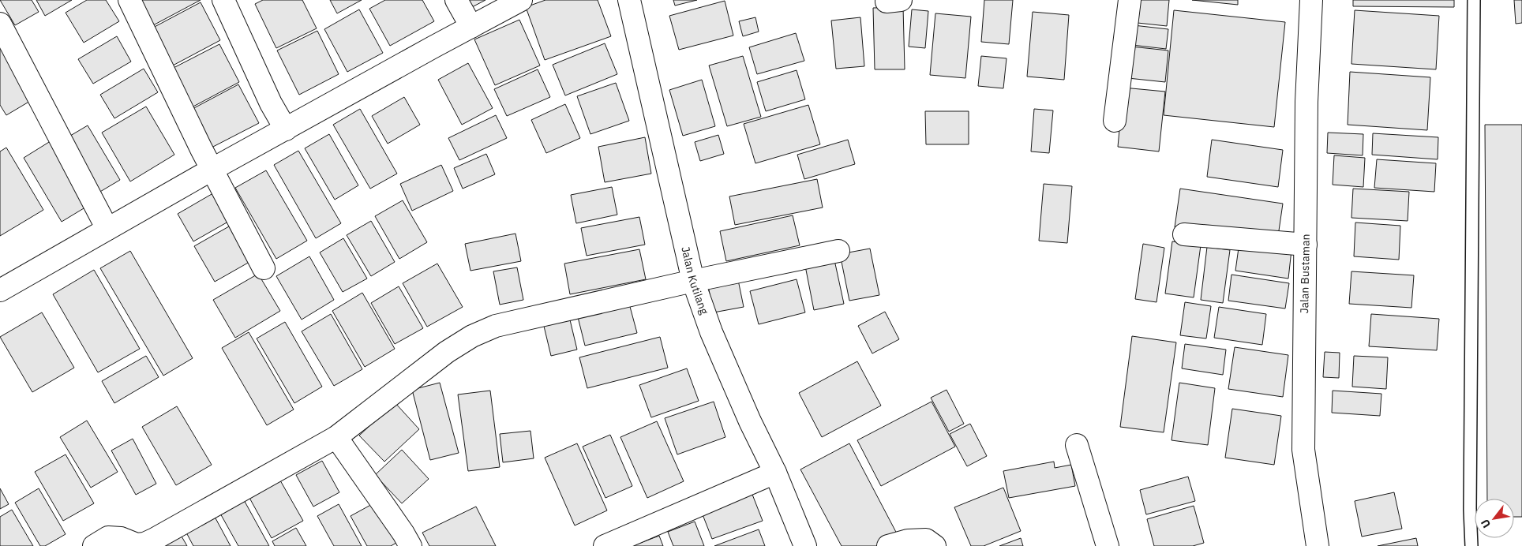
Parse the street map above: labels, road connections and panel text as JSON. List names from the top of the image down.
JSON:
{
  "streets": {
    "street": ["Jalan Bustaman", "Jalan Kutilang"]
  },
  "north": "bottom left"
}
